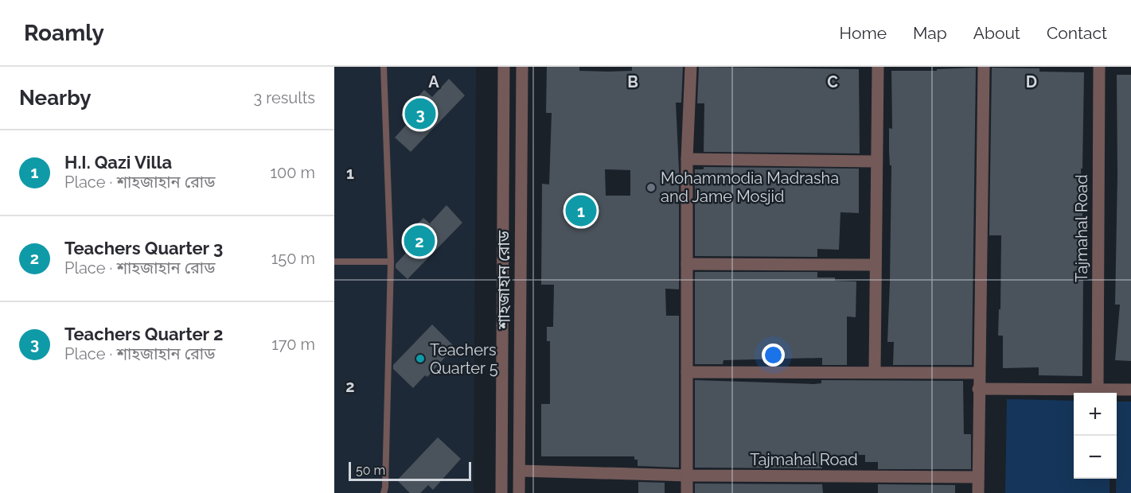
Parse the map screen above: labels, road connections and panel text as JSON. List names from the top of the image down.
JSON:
{
  "streets": {
    "street": ["Tajmahal Road", "শাহজাহান রোড"]
  },
  "crossings": [
    ["Tajmahal Road", "শাহজাহান রোড"]
  ],
  "places": ["Mohammodia Madrasha and Jame Mosjid", "Teachers Quarter 5"],
  "scale_bar": "50 m",
  "page": {
    "header": "Roamly",
    "nav": [
      "Home",
      "Map",
      "About",
      "Contact"
    ],
    "heading": ["Nearby", "3 results"],
    "pins": ["3", "1", "2"],
    "list": [
      {
        "mark": "1",
        "name": "H.I. Qazi Villa",
        "note": "Place · শাহজাহান রোড",
        "value": "100 m"
      },
      {
        "mark": "2",
        "name": "Teachers Quarter 3",
        "note": "Place · শাহজাহান রোড",
        "value": "150 m"
      },
      {
        "mark": "3",
        "name": "Teachers Quarter 2",
        "note": "Place · শাহজাহান রোড",
        "value": "170 m"
      }
    ],
    "map_buttons": ["+", "−"],
    "scale": "50 m"
  },
  "grid": {
    "columns": [
      "A",
      "B",
      "C",
      "D"
    ],
    "rows": ["1", "2"]
  }
}
